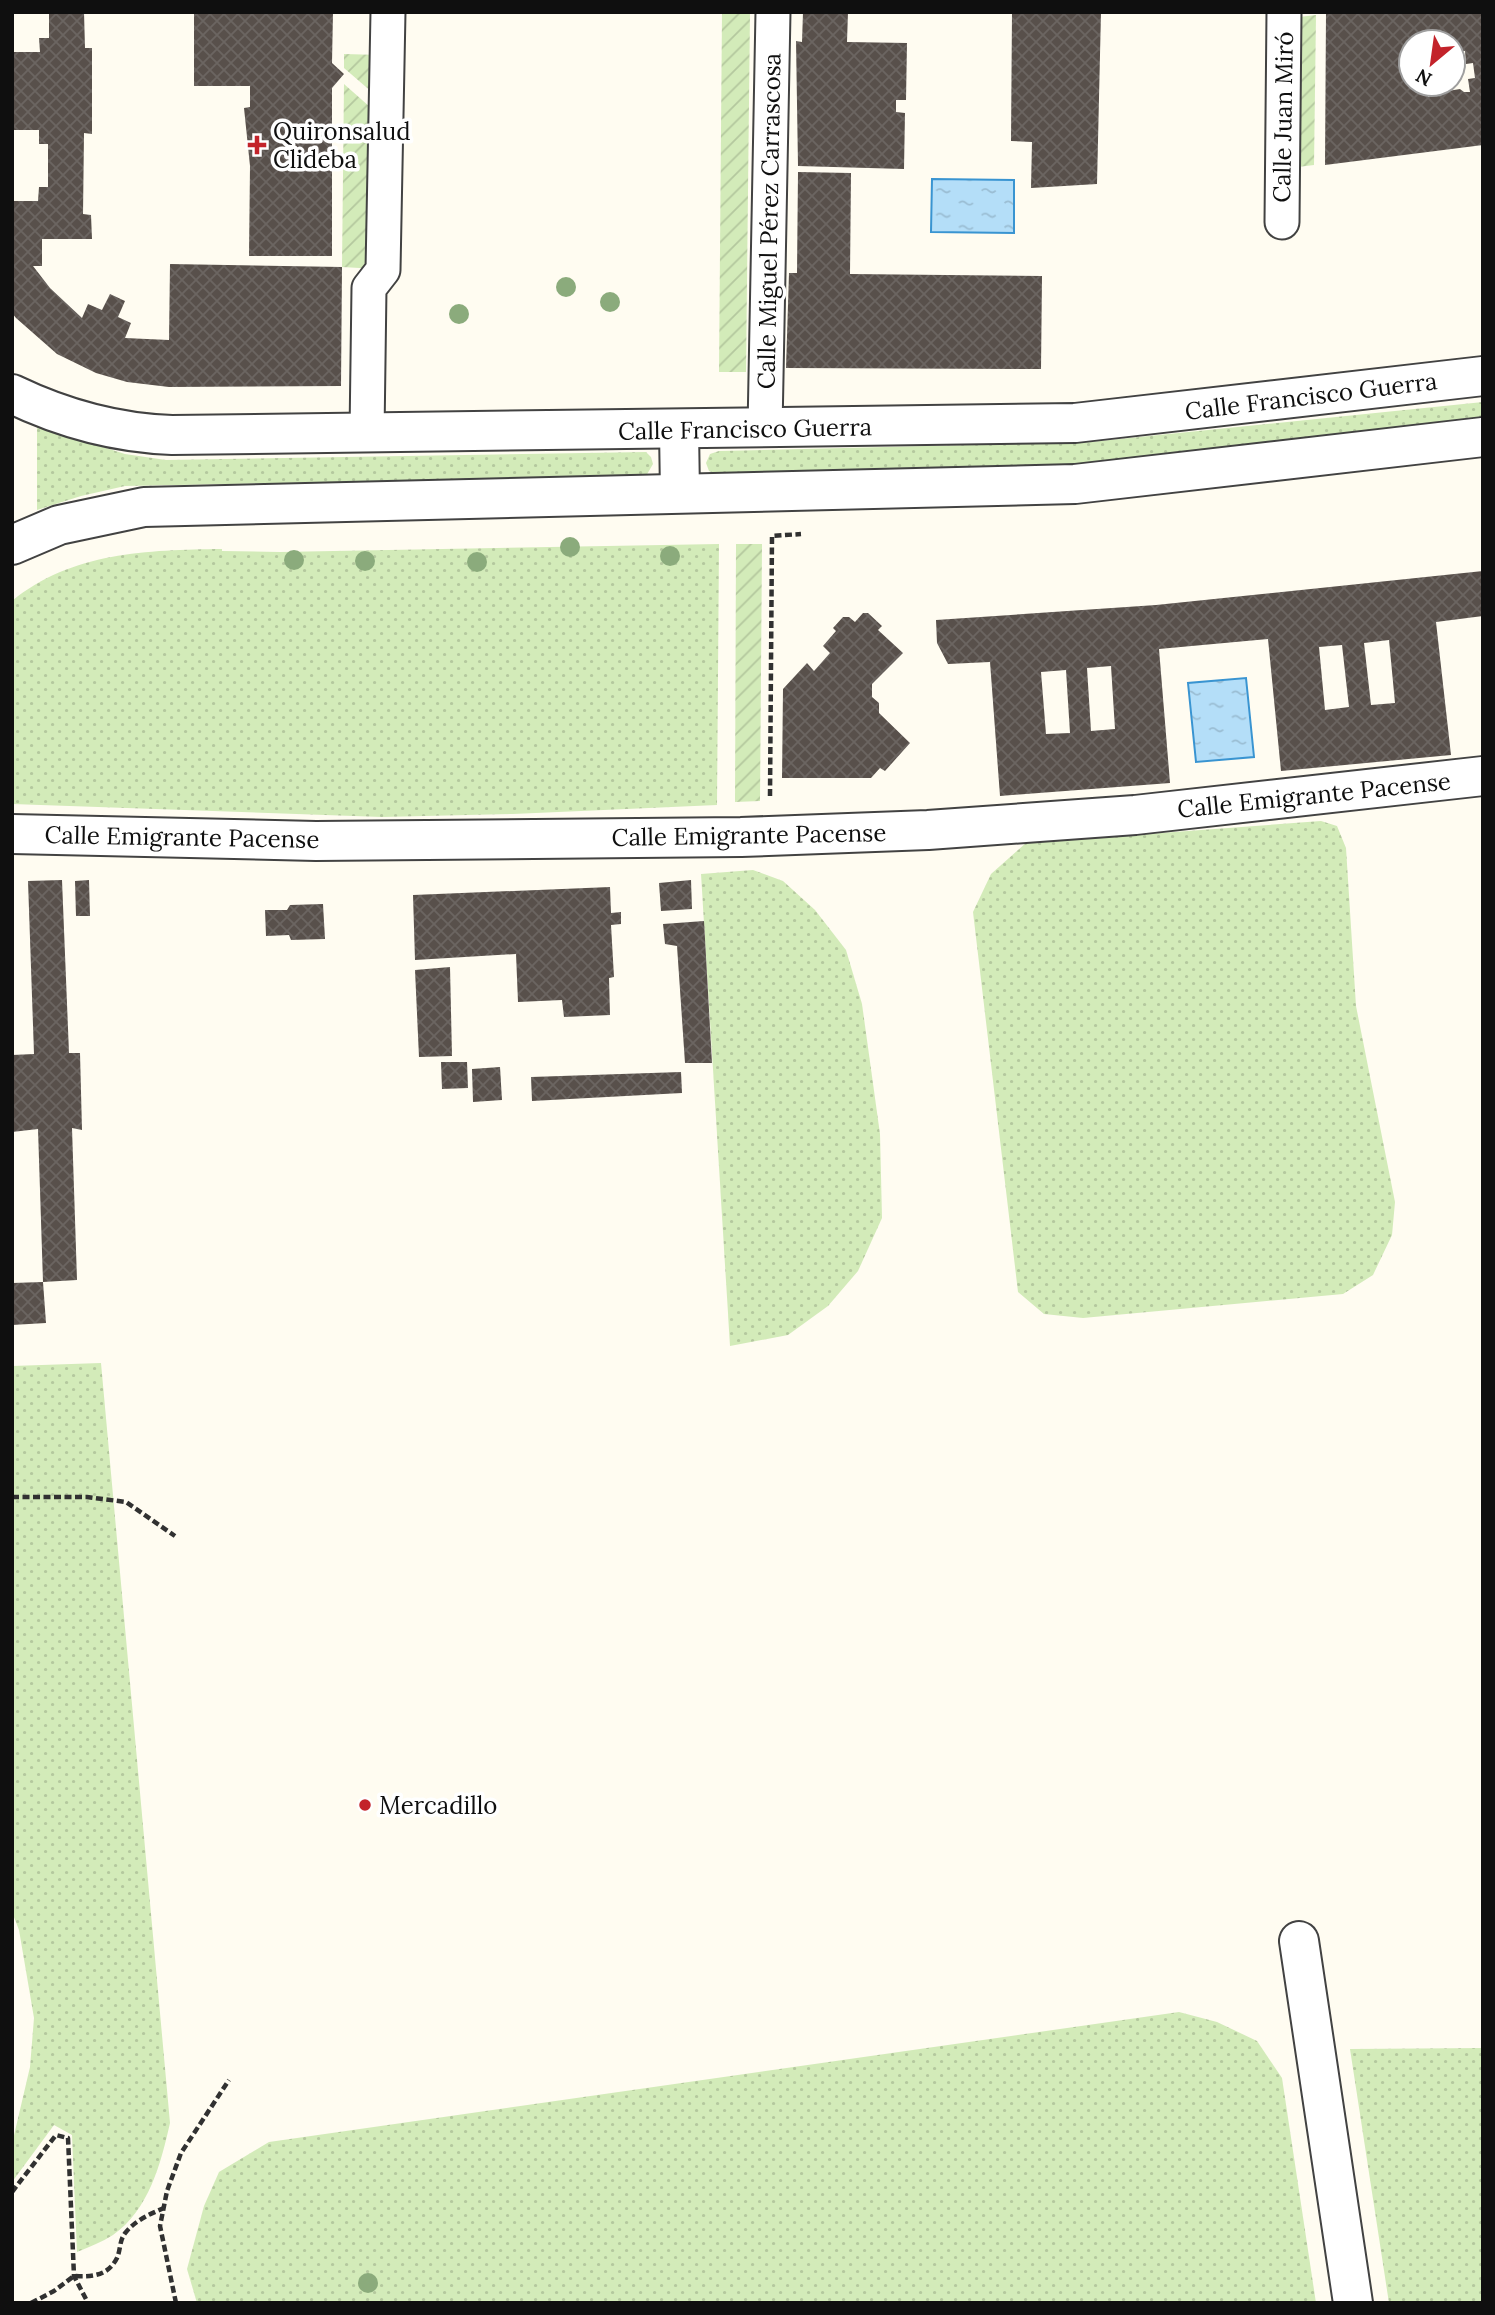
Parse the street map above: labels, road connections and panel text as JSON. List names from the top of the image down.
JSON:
{
  "streets": {
    "street": [
      "Calle Juan Miró",
      "Calle Miguel Pérez Carrascosa",
      "Calle Francisco Guerra",
      "Calle Emigrante Pacense"
    ]
  },
  "crossings": [
    ["Calle Miguel Pérez Carrascosa", "Calle Francisco Guerra"]
  ],
  "places": {
    "health": ["Quironsalud Clideba"],
    "other": ["Mercadillo"]
  },
  "north": "bottom left"
}
